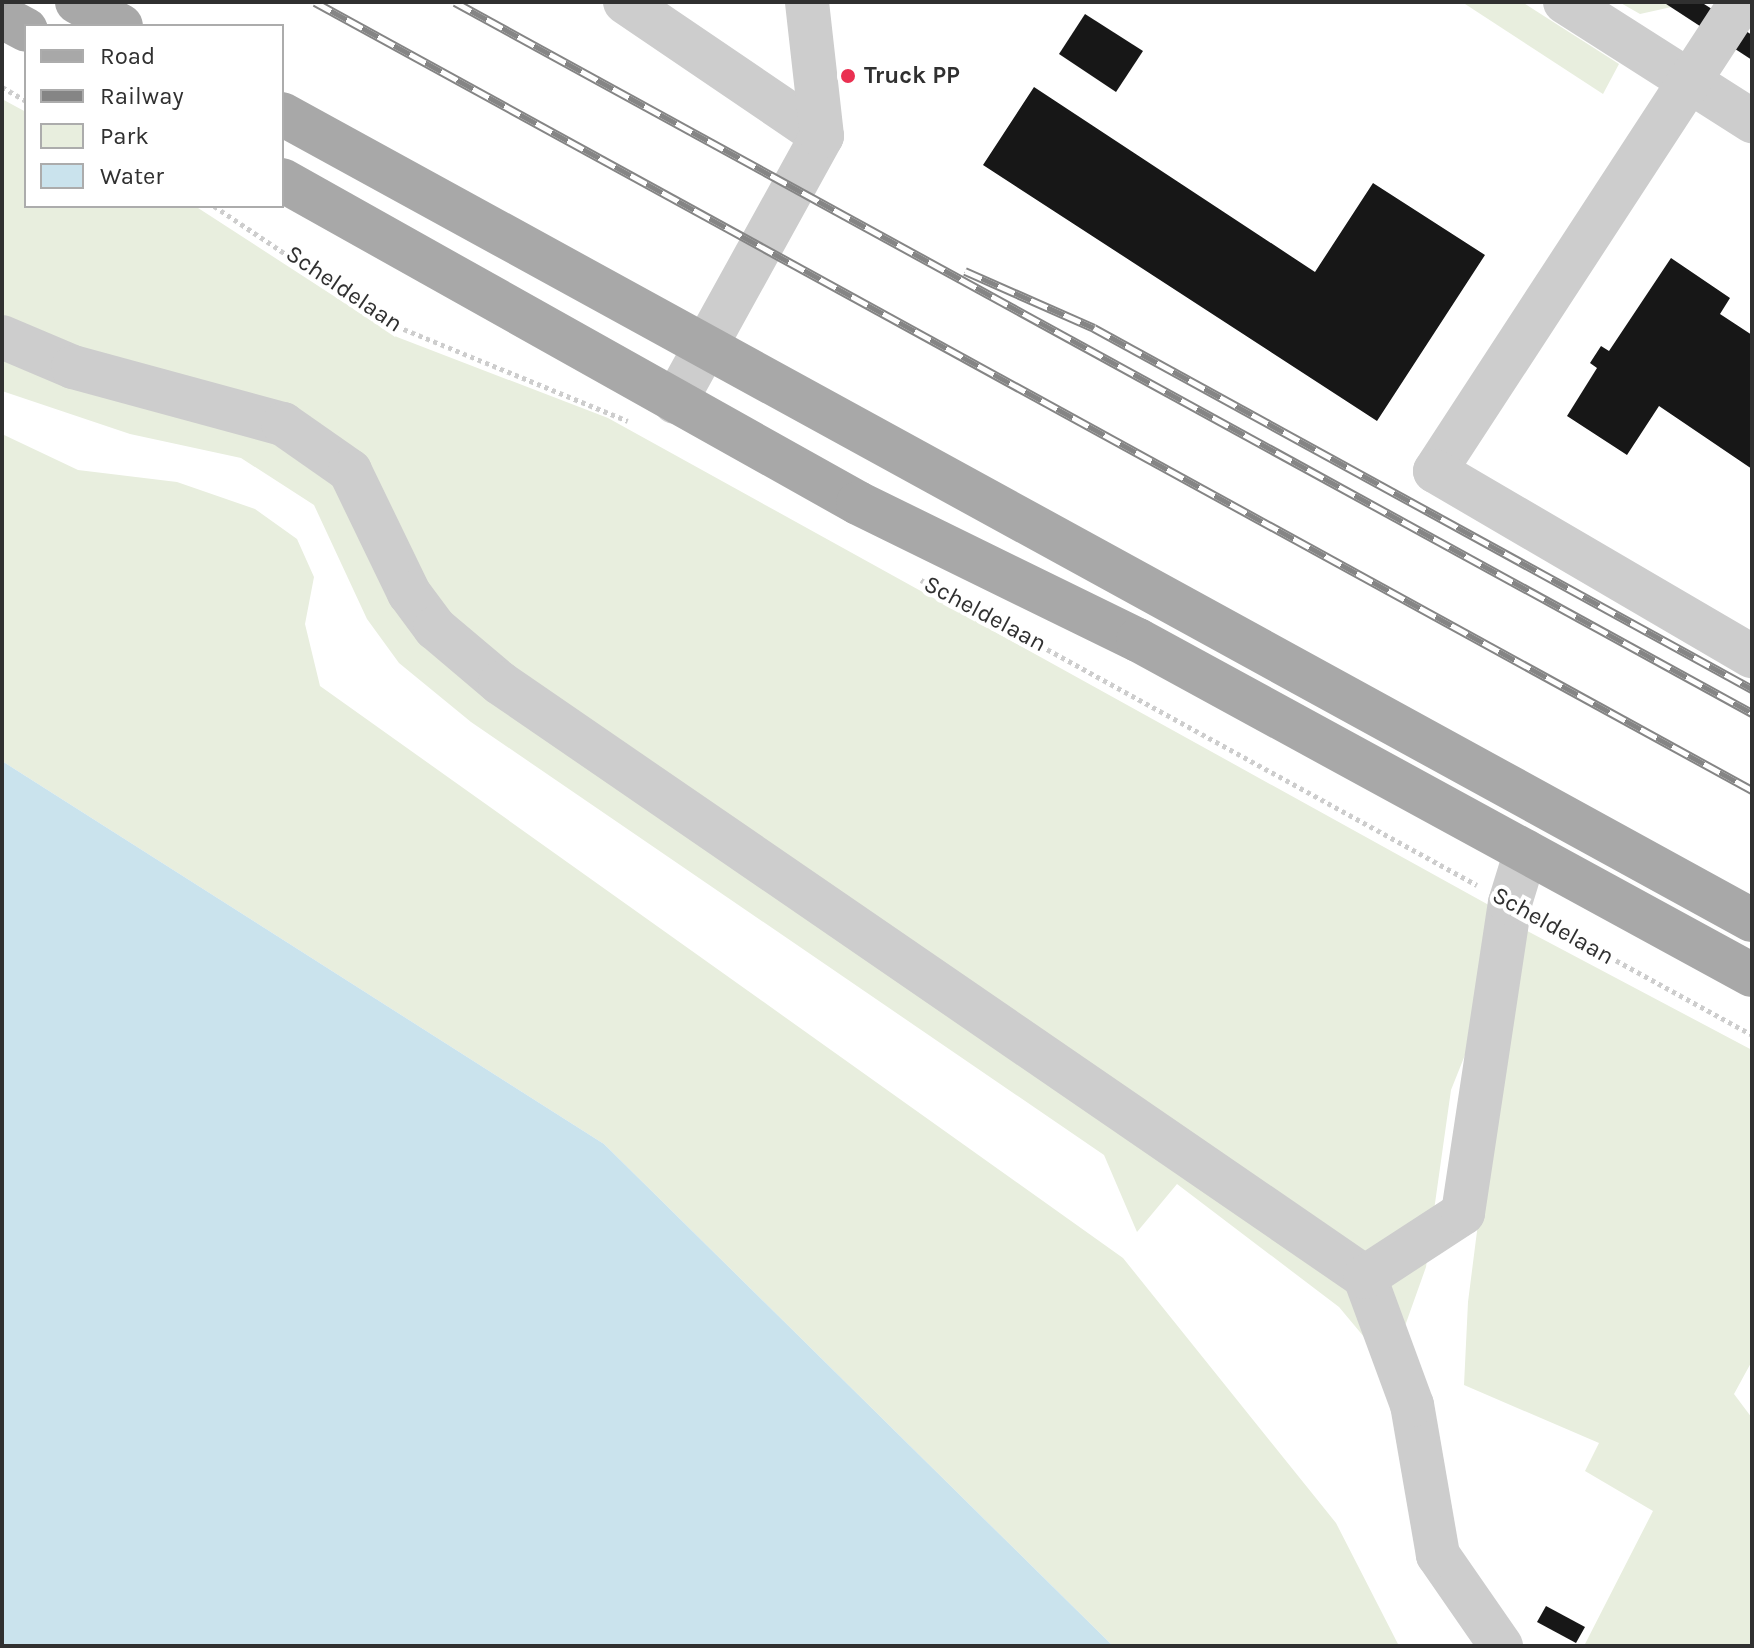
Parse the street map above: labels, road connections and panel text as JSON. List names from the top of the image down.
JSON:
{
  "streets": {
    "main road": ["Scheldelaan"]
  },
  "places": ["Truck PP"],
  "legend": [
    "Road",
    "Railway",
    "Park",
    "Water"
  ]
}
